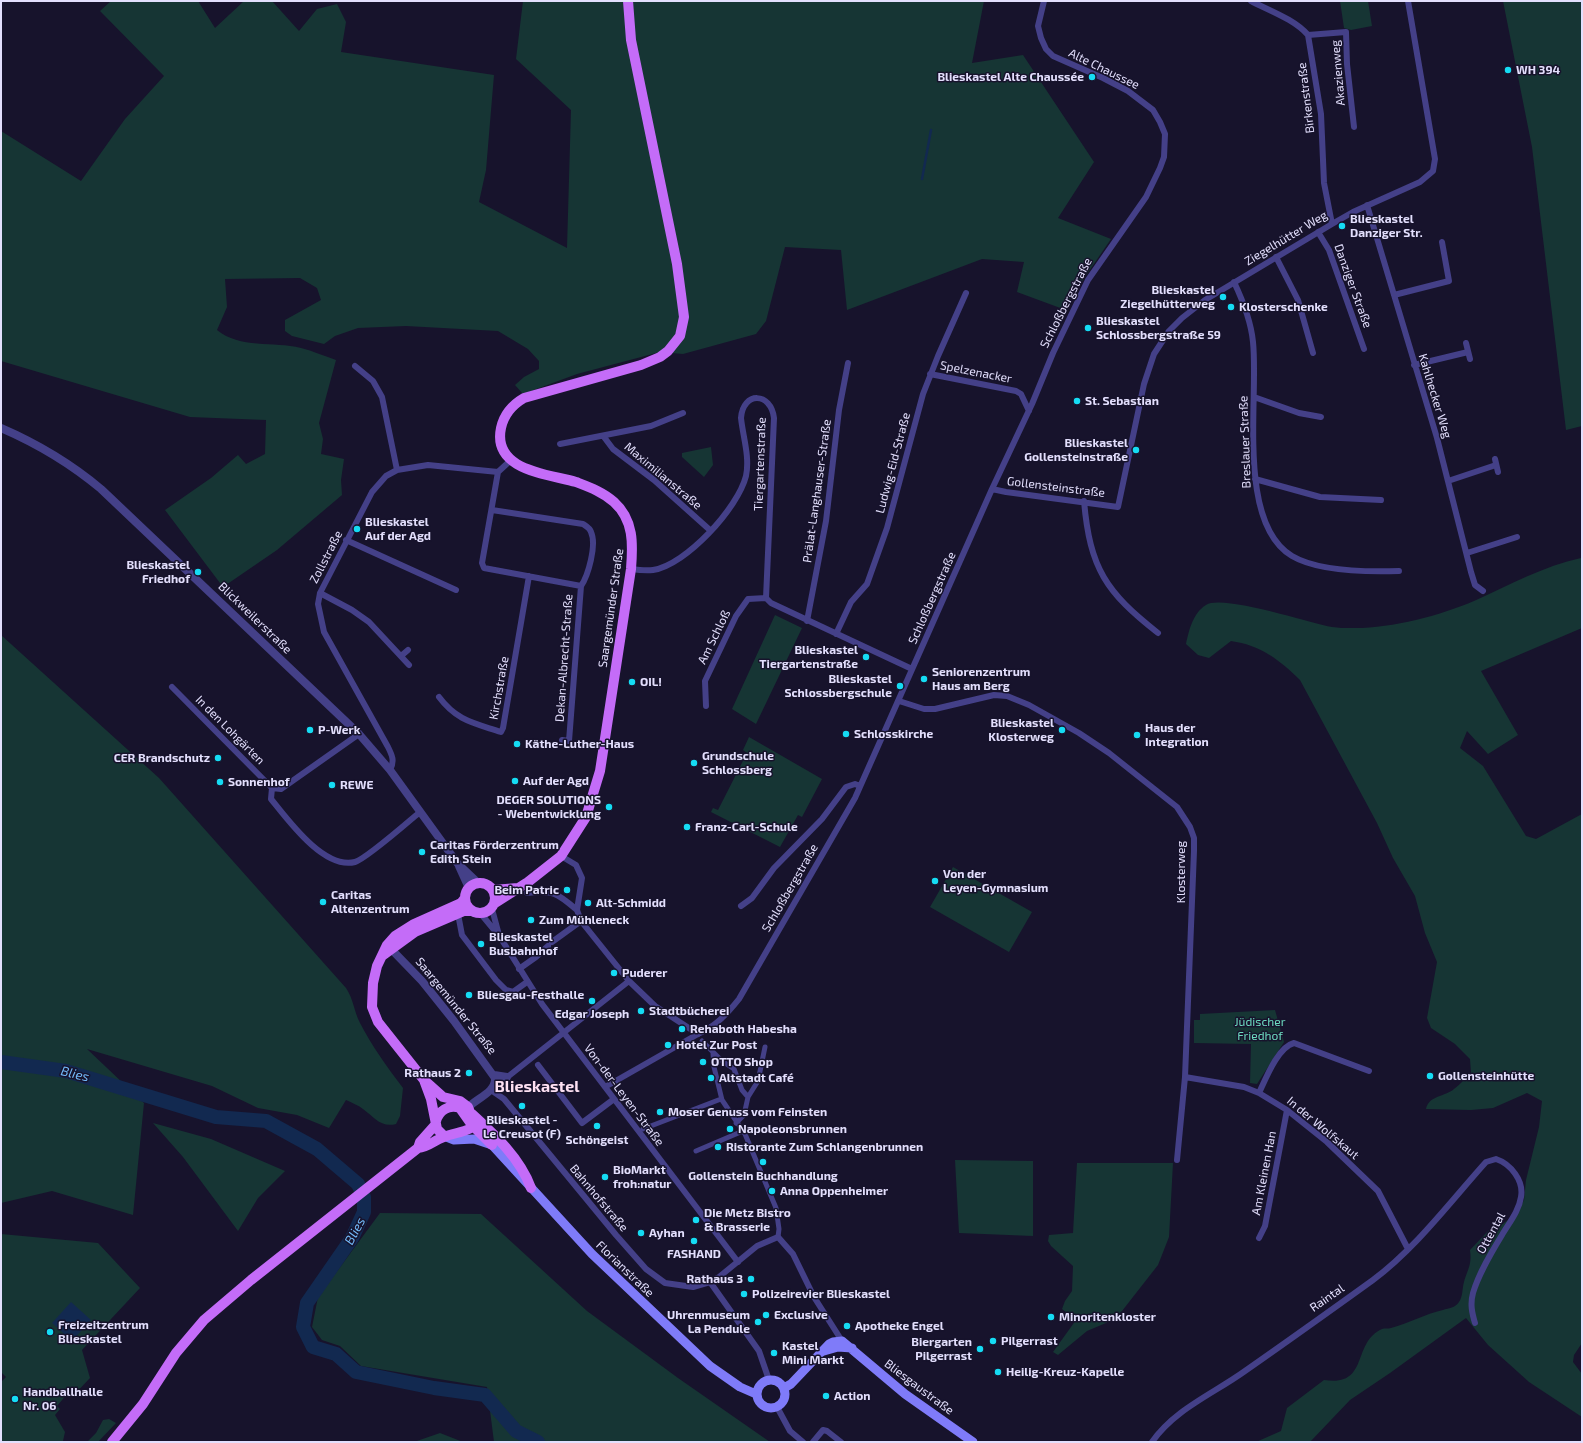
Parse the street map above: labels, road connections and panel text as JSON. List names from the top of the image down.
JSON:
{
  "streets": {
    "main road": ["Saargemünder Straße", "Florianstraße", "Bliesgaustraße"],
    "street": [
      "Alte Chaussee",
      "Akazienweg",
      "Birkenstraße",
      "Ziegelhütter Weg",
      "Danziger Straße",
      "Schloßbergstraße",
      "Spelzenacker",
      "Kahlhecker Weg",
      "Breslauer Straße",
      "Ludwig-Eid-Straße",
      "Tiergartenstraße",
      "Maximilianstraße",
      "Gollensteinstraße",
      "Prälat-Langhauser-Straße",
      "Zollstraße",
      "Blickweilerstraße",
      "Am Schloß",
      "Dekan-Albrecht-Straße",
      "Kirchstraße",
      "In den Lohgärten",
      "Klosterweg",
      "Von-der-Leyen-Straße",
      "In der Wolfskaut",
      "Am Kleinen Han",
      "Bahnhofstraße",
      "Ottental",
      "Raintal"
    ]
  },
  "crossings": [
    ["Alte Chaussee", "Schloßbergstraße"],
    ["Akazienweg", "Birkenstraße"],
    ["Birkenstraße", "Ziegelhütter Weg"],
    ["Ziegelhütter Weg", "Danziger Straße"],
    ["Ziegelhütter Weg", "Kahlhecker Weg"],
    ["Ziegelhütter Weg", "Breslauer Straße"],
    ["Ziegelhütter Weg", "Gollensteinstraße"],
    ["Schloßbergstraße", "Spelzenacker"],
    ["Schloßbergstraße", "Gollensteinstraße"],
    ["Schloßbergstraße", "Klosterweg"],
    ["Schloßbergstraße", "Von-der-Leyen-Straße"],
    ["Spelzenacker", "Ludwig-Eid-Straße"],
    ["Tiergartenstraße", "Maximilianstraße"],
    ["Tiergartenstraße", "Saargemünder Straße"],
    ["Tiergartenstraße", "Am Schloß"],
    ["Zollstraße", "Blickweilerstraße"],
    ["Saargemünder Straße", "Blickweilerstraße"],
    ["Saargemünder Straße", "Von-der-Leyen-Straße"],
    ["Blickweilerstraße", "Von-der-Leyen-Straße"],
    ["Klosterweg", "In der Wolfskaut"],
    ["In der Wolfskaut", "Am Kleinen Han"],
    ["In der Wolfskaut", "Raintal"],
    ["Ottental", "Raintal"]
  ],
  "districts": ["Blieskastel"],
  "water": ["Blies"],
  "parks": ["Jüdischer Friedhof"],
  "places": [
    "WH 394",
    "Blieskastel Alte Chaussée",
    "Blieskastel Danziger Str.",
    "Blieskastel Ziegelhütterweg",
    "Klosterschenke",
    "Blieskastel Schlossbergstraße 59",
    "St. Sebastian",
    "Blieskastel Gollensteinstraße",
    "Blieskastel Auf der Agd",
    "Blieskastel Friedhof",
    "Blieskastel Tiergartenstraße",
    "Seniorenzentrum Haus am Berg",
    "OIL!",
    "Blieskastel Schlossbergschule",
    "P-Werk",
    "Blieskastel Klosterweg",
    "Schlosskirche",
    "Haus der Integration",
    "Käthe-Luther-Haus",
    "CER Brandschutz",
    "Grundschule Schlossberg",
    "Auf der Agd",
    "Sonnenhof",
    "REWE",
    "DEGER SOLUTIONS - Webentwicklung",
    "Franz-Carl-Schule",
    "Caritas Förderzentrum Edith Stein",
    "Von der Leyen-Gymnasium",
    "Beim Patric",
    "Caritas Altenzentrum",
    "Alt-Schmidd",
    "Zum Mühleneck",
    "Blieskastel Busbahnhof",
    "Puderer",
    "Bliesgau-Festhalle",
    "Edgar Joseph",
    "Stadtbücherei",
    "Rehaboth Habesha",
    "Hotel Zur Post",
    "OTTO Shop",
    "Rathaus 2",
    "Gollensteinhütte",
    "Altstadt Café",
    "Blieskastel - Le Creusot (F)",
    "Moser Genuss vom Feinsten",
    "Schöngeist",
    "Napoleonsbrunnen",
    "Ristorante Zum Schlangenbrunnen",
    "Gollenstein Buchhandlung",
    "BioMarkt froh:natur",
    "Anna Oppenheimer",
    "Die Metz Bistro & Brasserie",
    "Ayhan",
    "FASHAND",
    "Rathaus 3",
    "Polizeirevier Blieskastel",
    "Exclusive",
    "Minoritenkloster",
    "Uhrenmuseum La Pendule",
    "Apotheke Engel",
    "Freizeitzentrum Blieskastel",
    "Pilgerrast",
    "Biergarten Pilgerrast",
    "Kastel Mini Markt",
    "Heilig-Kreuz-Kapelle",
    "Action",
    "Handballhalle Nr. 06"
  ]
}
